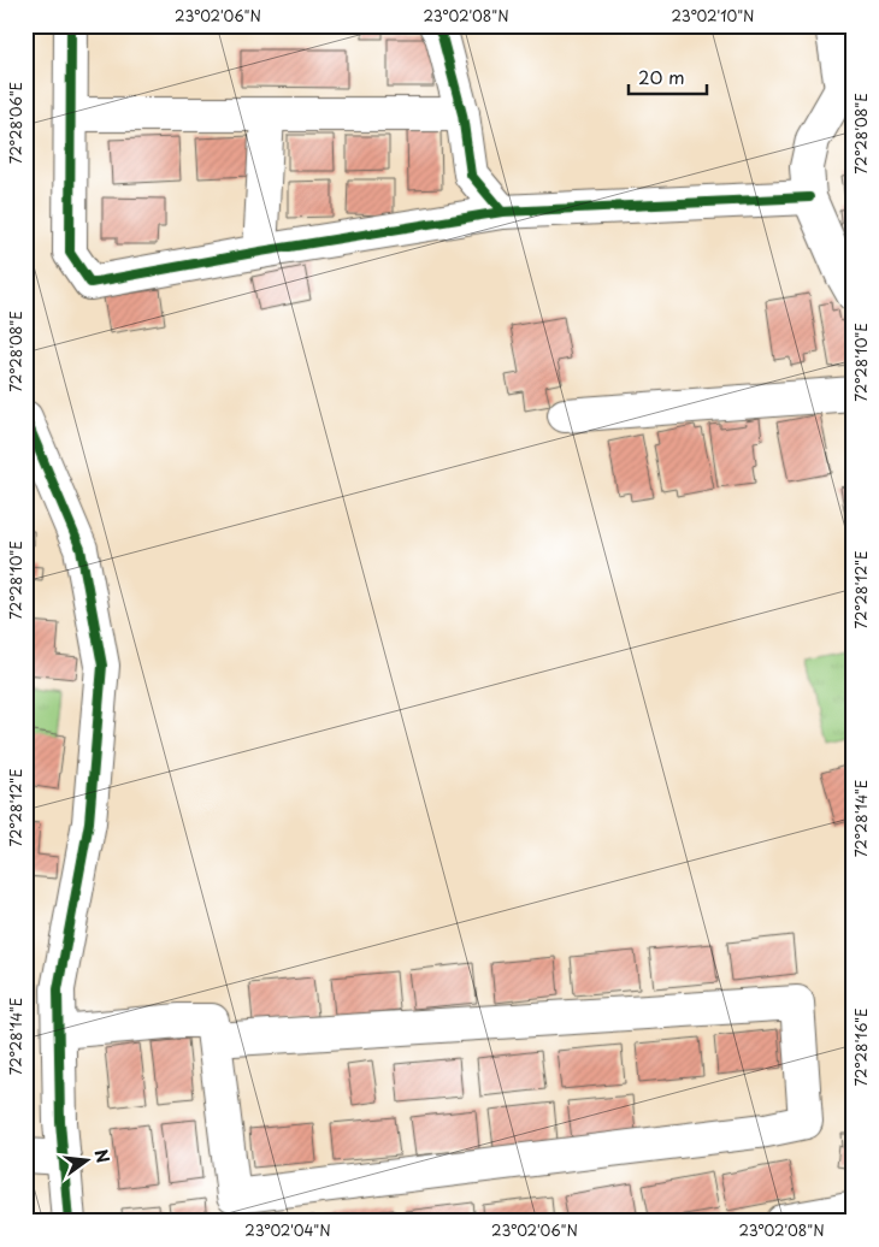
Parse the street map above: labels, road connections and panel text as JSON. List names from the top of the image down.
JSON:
{
  "scale_bar": "20 m",
  "north": "right",
  "coordinates": [
    "23°02'06\"N",
    "23°02'08\"N",
    "23°02'10\"N",
    "72°28'06\"E",
    "72°28'08\"E",
    "72°28'10\"E",
    "72°28'12\"E",
    "72°28'14\"E",
    "72°28'16\"E",
    "23°02'04\"N"
  ]
}
